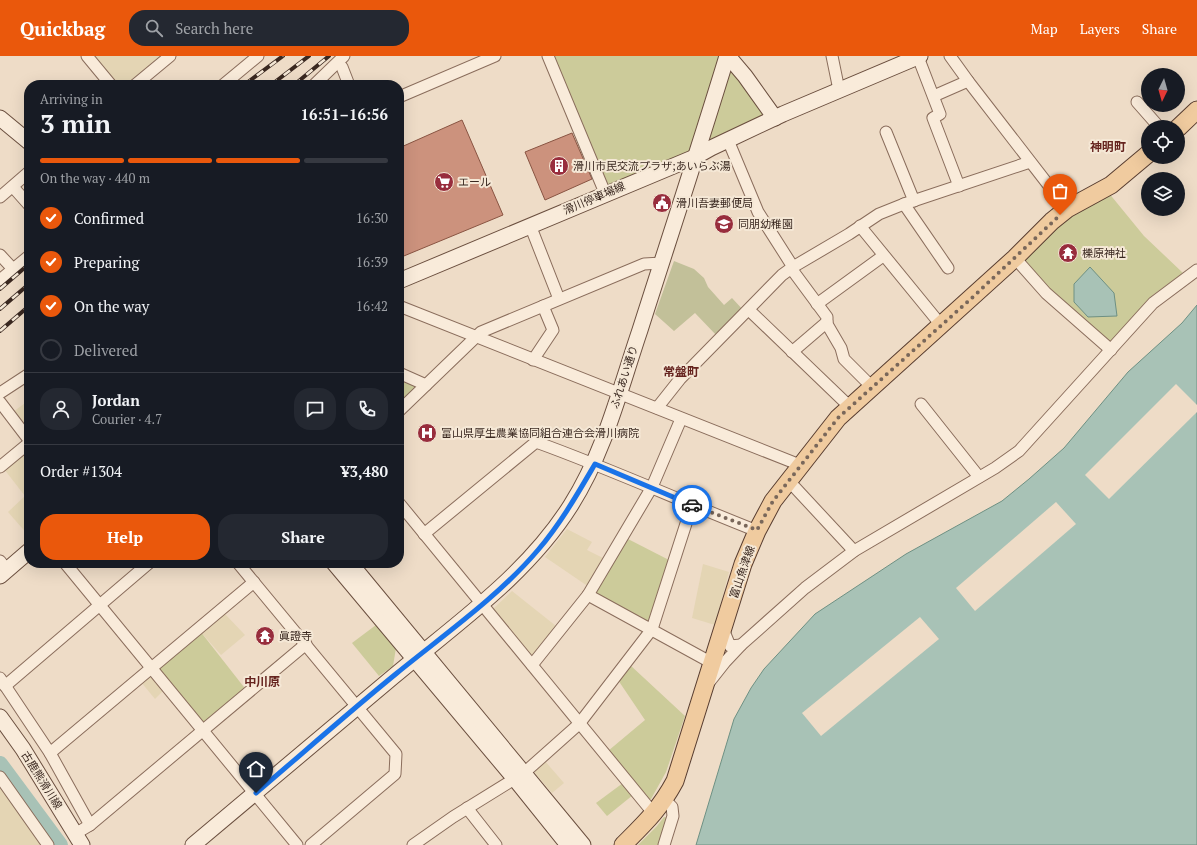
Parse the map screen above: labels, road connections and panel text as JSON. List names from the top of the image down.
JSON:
{
  "streets": {
    "main road": ["富山魚津線"],
    "street": ["滑川停車場線", "ふれあい通り", "古鹿熊滑川線"]
  },
  "crossings": [
    ["滑川停車場線", "ふれあい通り"]
  ],
  "districts": ["神明町", "常盤町", "中川原"],
  "places": {
    "building": ["滑川市民交流プラザ;あいらぶ湯"],
    "supermarket": ["エール"],
    "public building": ["滑川吾妻郵便局"],
    "school or university": ["同朋幼稚園"],
    "temple": ["櫟原神社", "眞證寺"],
    "hospital": ["富山県厚生農業協同組合連合会滑川病院"]
  },
  "north": "bottom",
  "page": {
    "header": "Quickbag",
    "search": "Search here",
    "nav": ["Map", "Layers", "Share"],
    "heading": ["3 min", "Arriving in", "16:51–16:56"],
    "panel": [
      "Jordan",
      "Courier · 4.7",
      "Order #1304",
      "¥3,480"
    ],
    "bar": "On the way · 440 m",
    "list": [
      ["Confirmed", "16:30"],
      ["Preparing", "16:39"],
      ["On the way", "16:42"],
      "Delivered"
    ],
    "buttons": ["Help", "Share"]
  }
}
